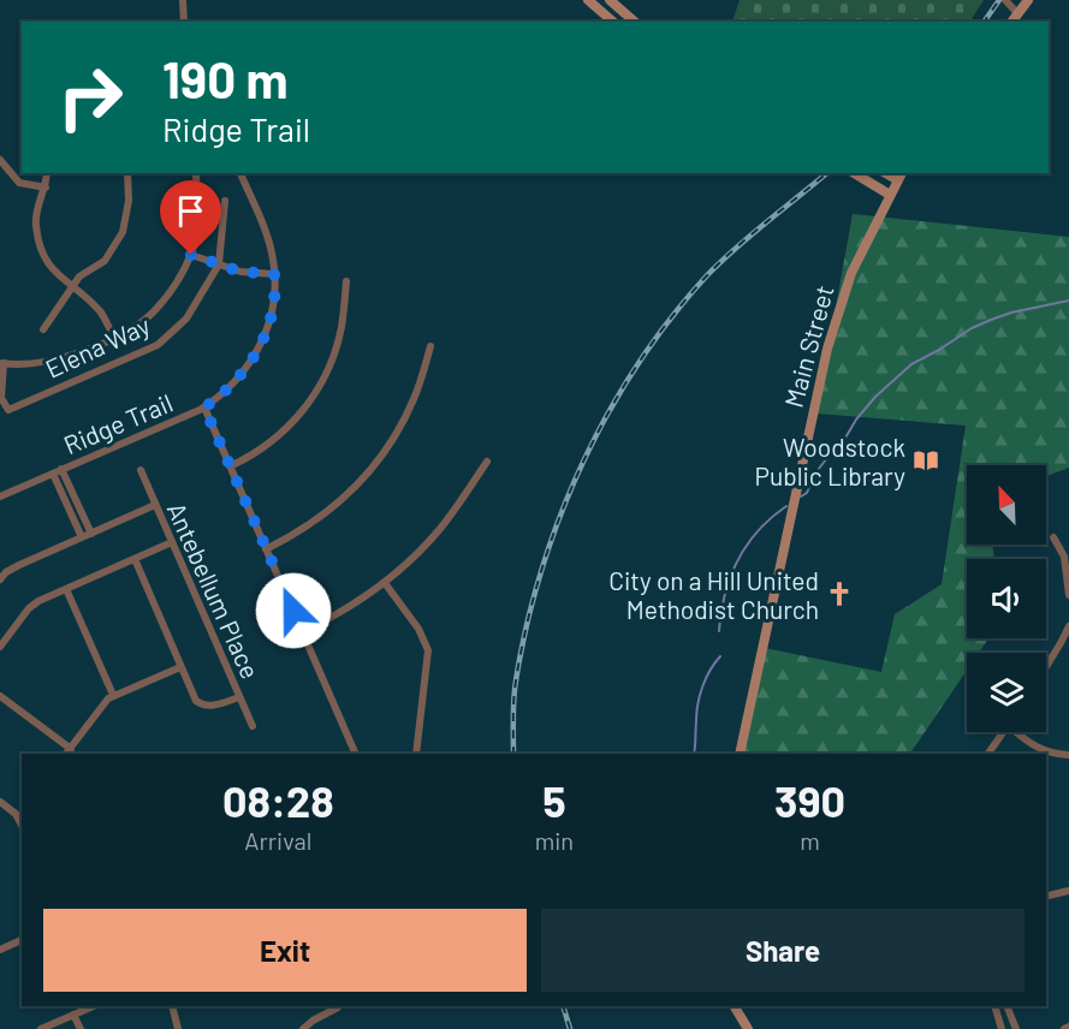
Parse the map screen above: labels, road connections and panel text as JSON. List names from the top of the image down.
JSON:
{
  "streets": {
    "main road": ["Main Street"],
    "street": ["Elena Way", "Ridge Trail", "Antebellum Place"]
  },
  "places": {
    "library": ["Woodstock Public Library"],
    "church": ["City on a Hill United Methodist Church"]
  },
  "north": "top left",
  "page": {
    "turn": ["190 m", "Ridge Trail"],
    "eta": [
      "08:28",
      "Arrival",
      "5",
      "min",
      "390",
      "m"
    ],
    "buttons": ["Exit", "Share"]
  }
}
